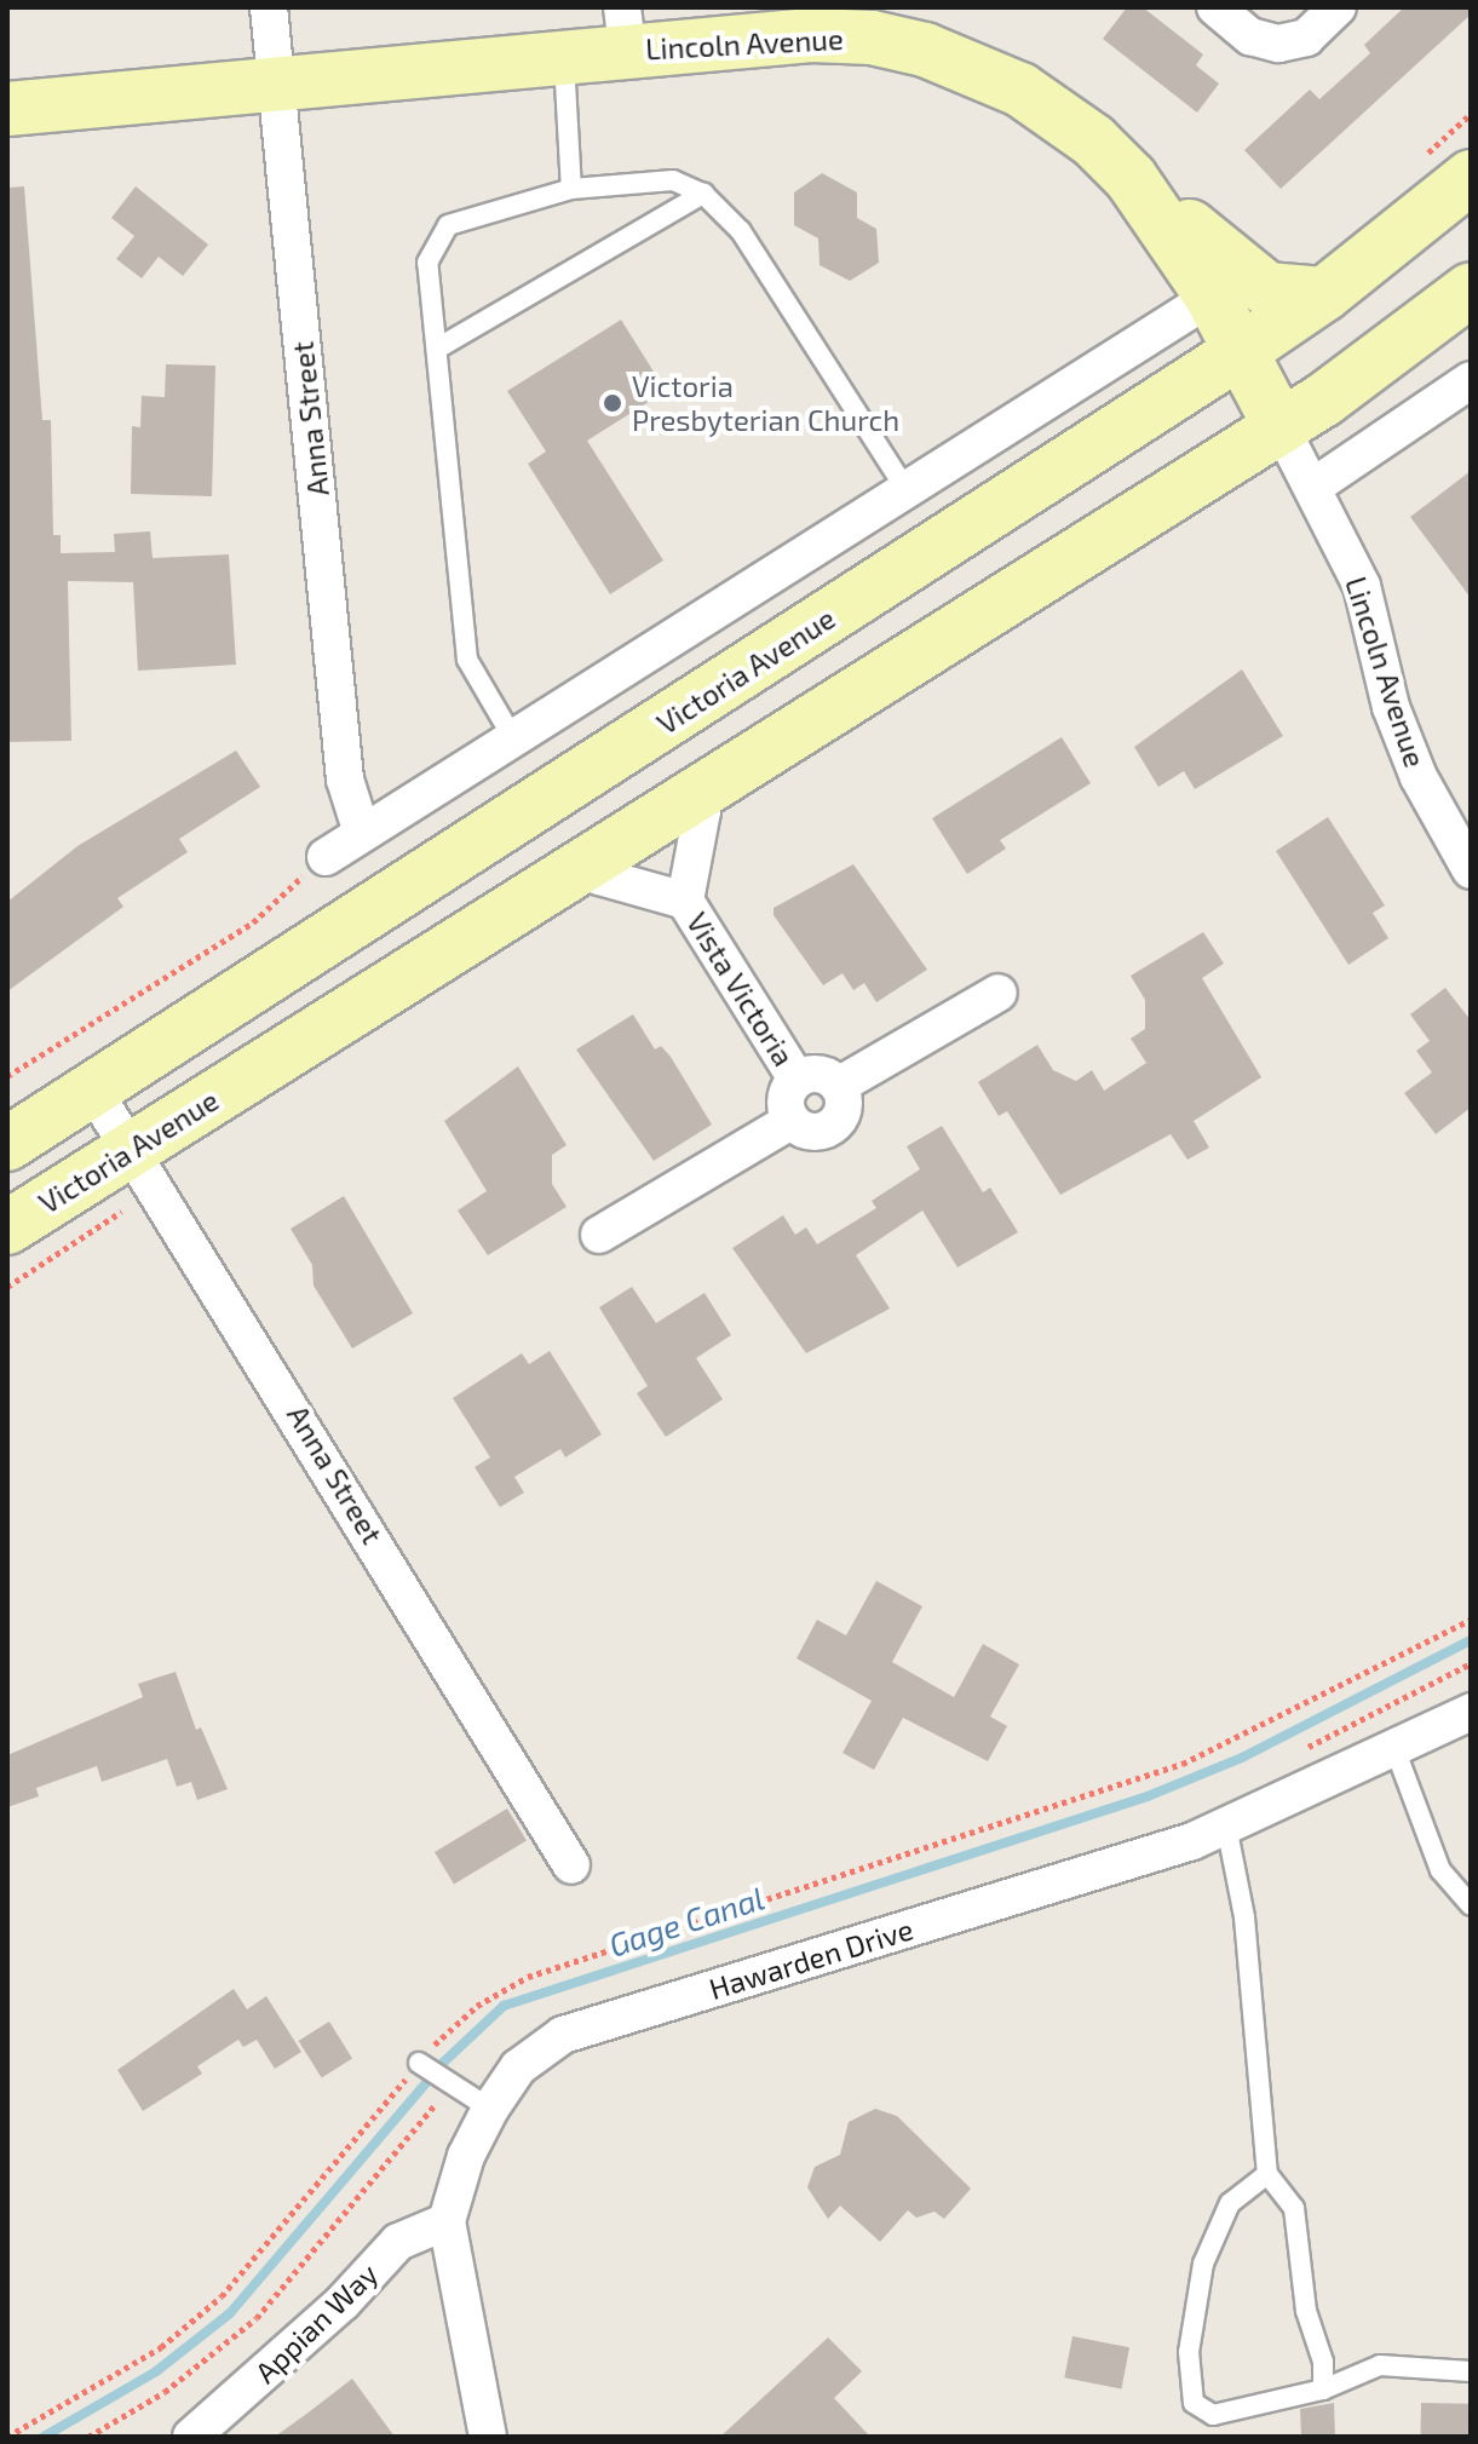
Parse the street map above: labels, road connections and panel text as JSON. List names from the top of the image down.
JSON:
{
  "streets": {
    "main road": ["Lincoln Avenue", "Victoria Avenue"],
    "street": [
      "Anna Street",
      "Vista Victoria",
      "Hawarden Drive",
      "Appian Way"
    ]
  },
  "crossings": [
    ["Lincoln Avenue", "Anna Street"],
    ["Lincoln Avenue", "Victoria Avenue"],
    ["Anna Street", "Victoria Avenue"],
    ["Victoria Avenue", "Vista Victoria"],
    ["Hawarden Drive", "Appian Way"]
  ],
  "water": ["Gage Canal"],
  "places": ["Victoria Presbyterian Church"]
}
